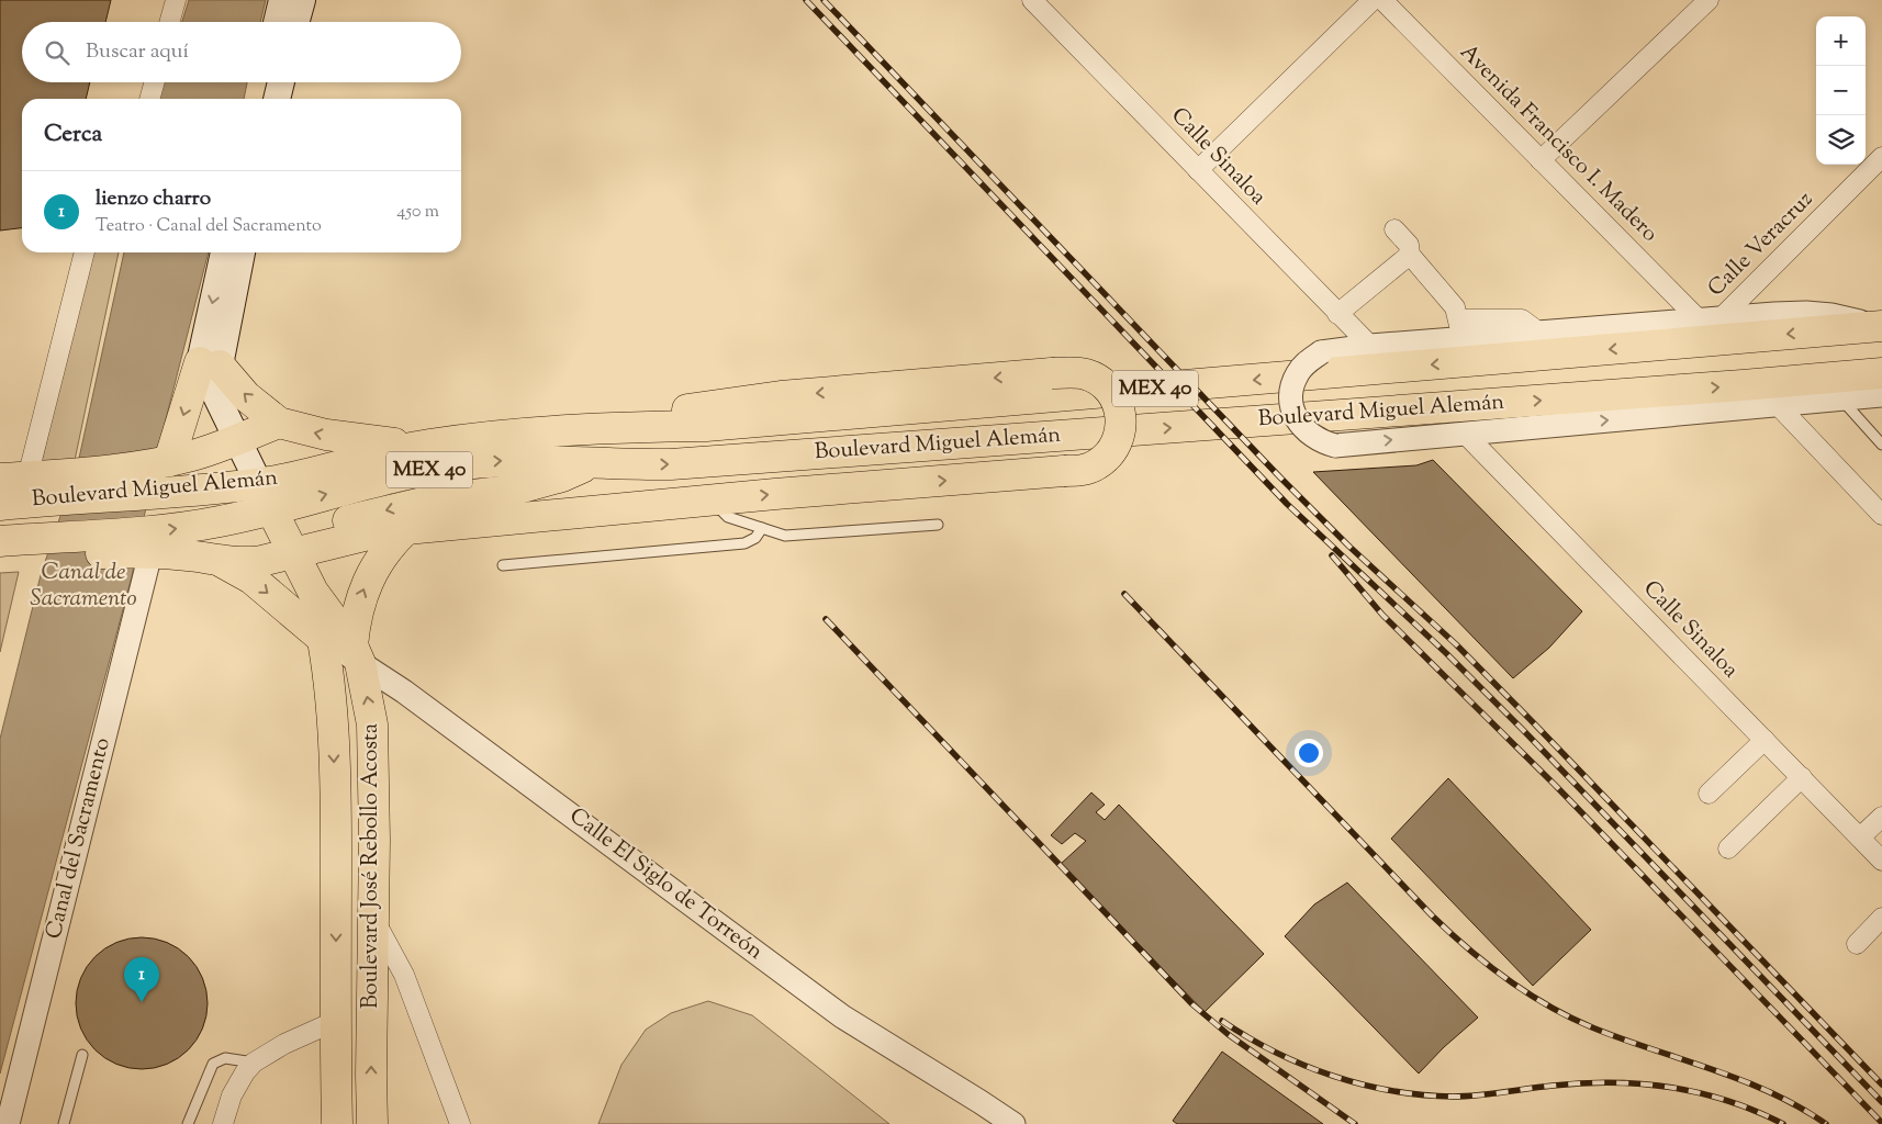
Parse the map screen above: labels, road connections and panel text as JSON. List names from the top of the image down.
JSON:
{
  "streets": {
    "main road": ["MEX 40", "Boulevard Miguel Alemán", "Boulevard José Rebollo Acosta"],
    "street": [
      "Avenida Francisco I. Madero",
      "Calle Sinaloa",
      "Calle Veracruz",
      "Canal del Sacramento",
      "Calle El Siglo de Torreón"
    ]
  },
  "crossings": [
    ["Avenida Francisco I. Madero", "Calle Veracruz"],
    ["Boulevard Miguel Alemán", "Boulevard José Rebollo Acosta"],
    ["Boulevard José Rebollo Acosta", "Calle El Siglo de Torreón"]
  ],
  "water": ["Canal de Sacramento"],
  "page": {
    "map_buttons": ["+", "−"],
    "search": "Buscar aquí",
    "heading": "Cerca",
    "list": [
      {
        "mark": "1",
        "name": "lienzo charro",
        "note": "Teatro · Canal del Sacramento",
        "value": "450 m"
      }
    ],
    "pins": "1"
  }
}
